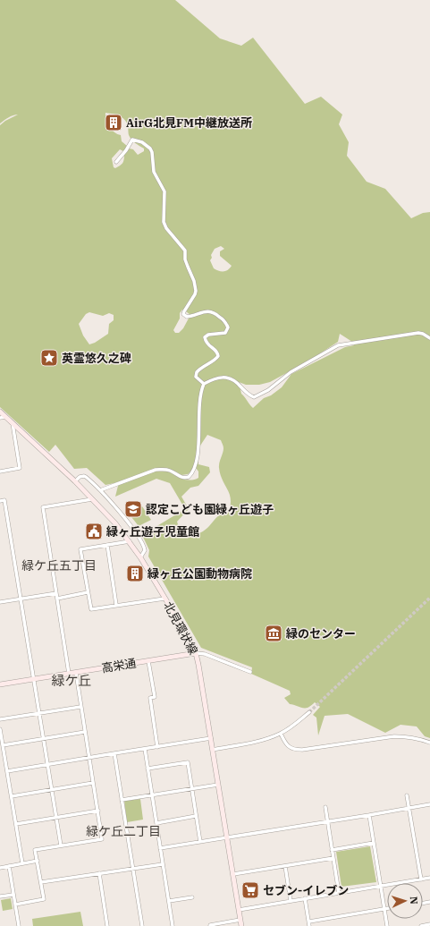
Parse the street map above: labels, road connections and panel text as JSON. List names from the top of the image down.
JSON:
{
  "streets": {
    "main road": ["北見環状線", "高栄通"]
  },
  "crossings": [
    ["北見環状線", "高栄通"]
  ],
  "districts": ["緑ケ丘五丁目", "緑ケ丘", "緑ケ丘二丁目"],
  "places": {
    "building": ["AirG北見FM中継放送所", "緑ヶ丘公園動物病院"],
    "place": ["英霊悠久之碑"],
    "school or university": ["認定こども園緑ヶ丘遊子"],
    "public building": ["緑ヶ丘遊子児童館"],
    "museum": ["緑のセンター"],
    "supermarket": ["セブン-イレブン"]
  },
  "north": "right"
}
